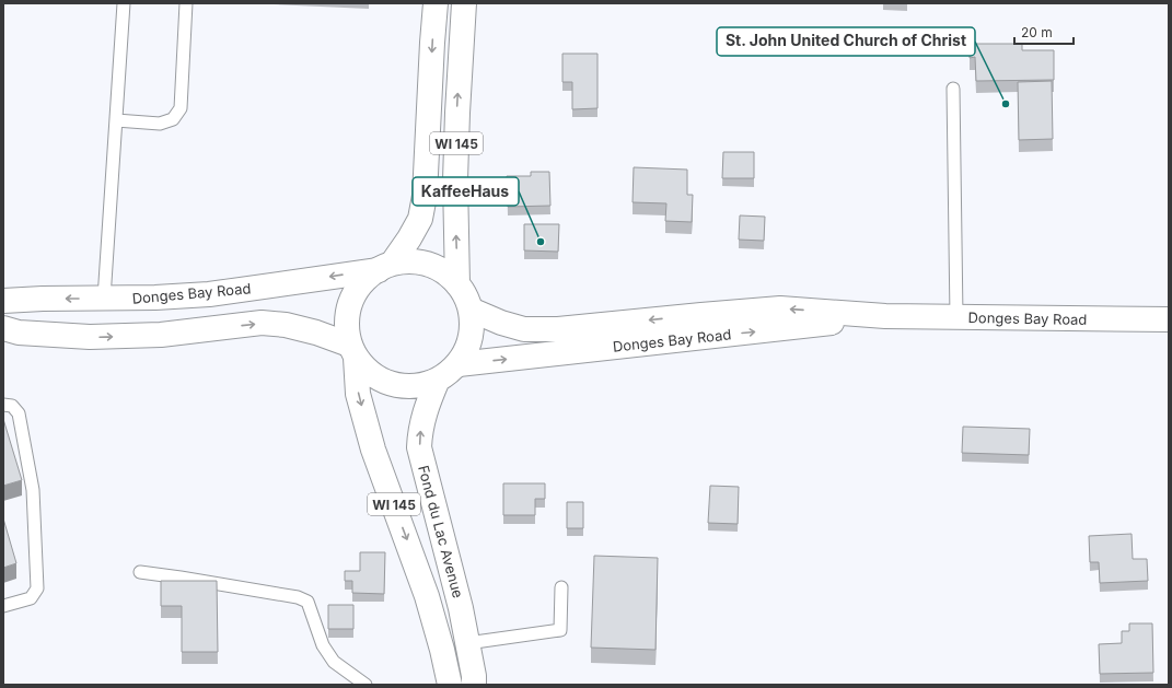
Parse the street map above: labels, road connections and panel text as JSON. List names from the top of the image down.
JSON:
{
  "streets": {
    "street": ["WI 145", "Donges Bay Road", "Fond du Lac Avenue"]
  },
  "crossings": [
    ["WI 145", "Donges Bay Road"],
    ["WI 145", "Fond du Lac Avenue"],
    ["Donges Bay Road", "Fond du Lac Avenue"]
  ],
  "places": ["St. John United Church of Christ", "KaffeeHaus"],
  "scale_bar": "20 m"
}
